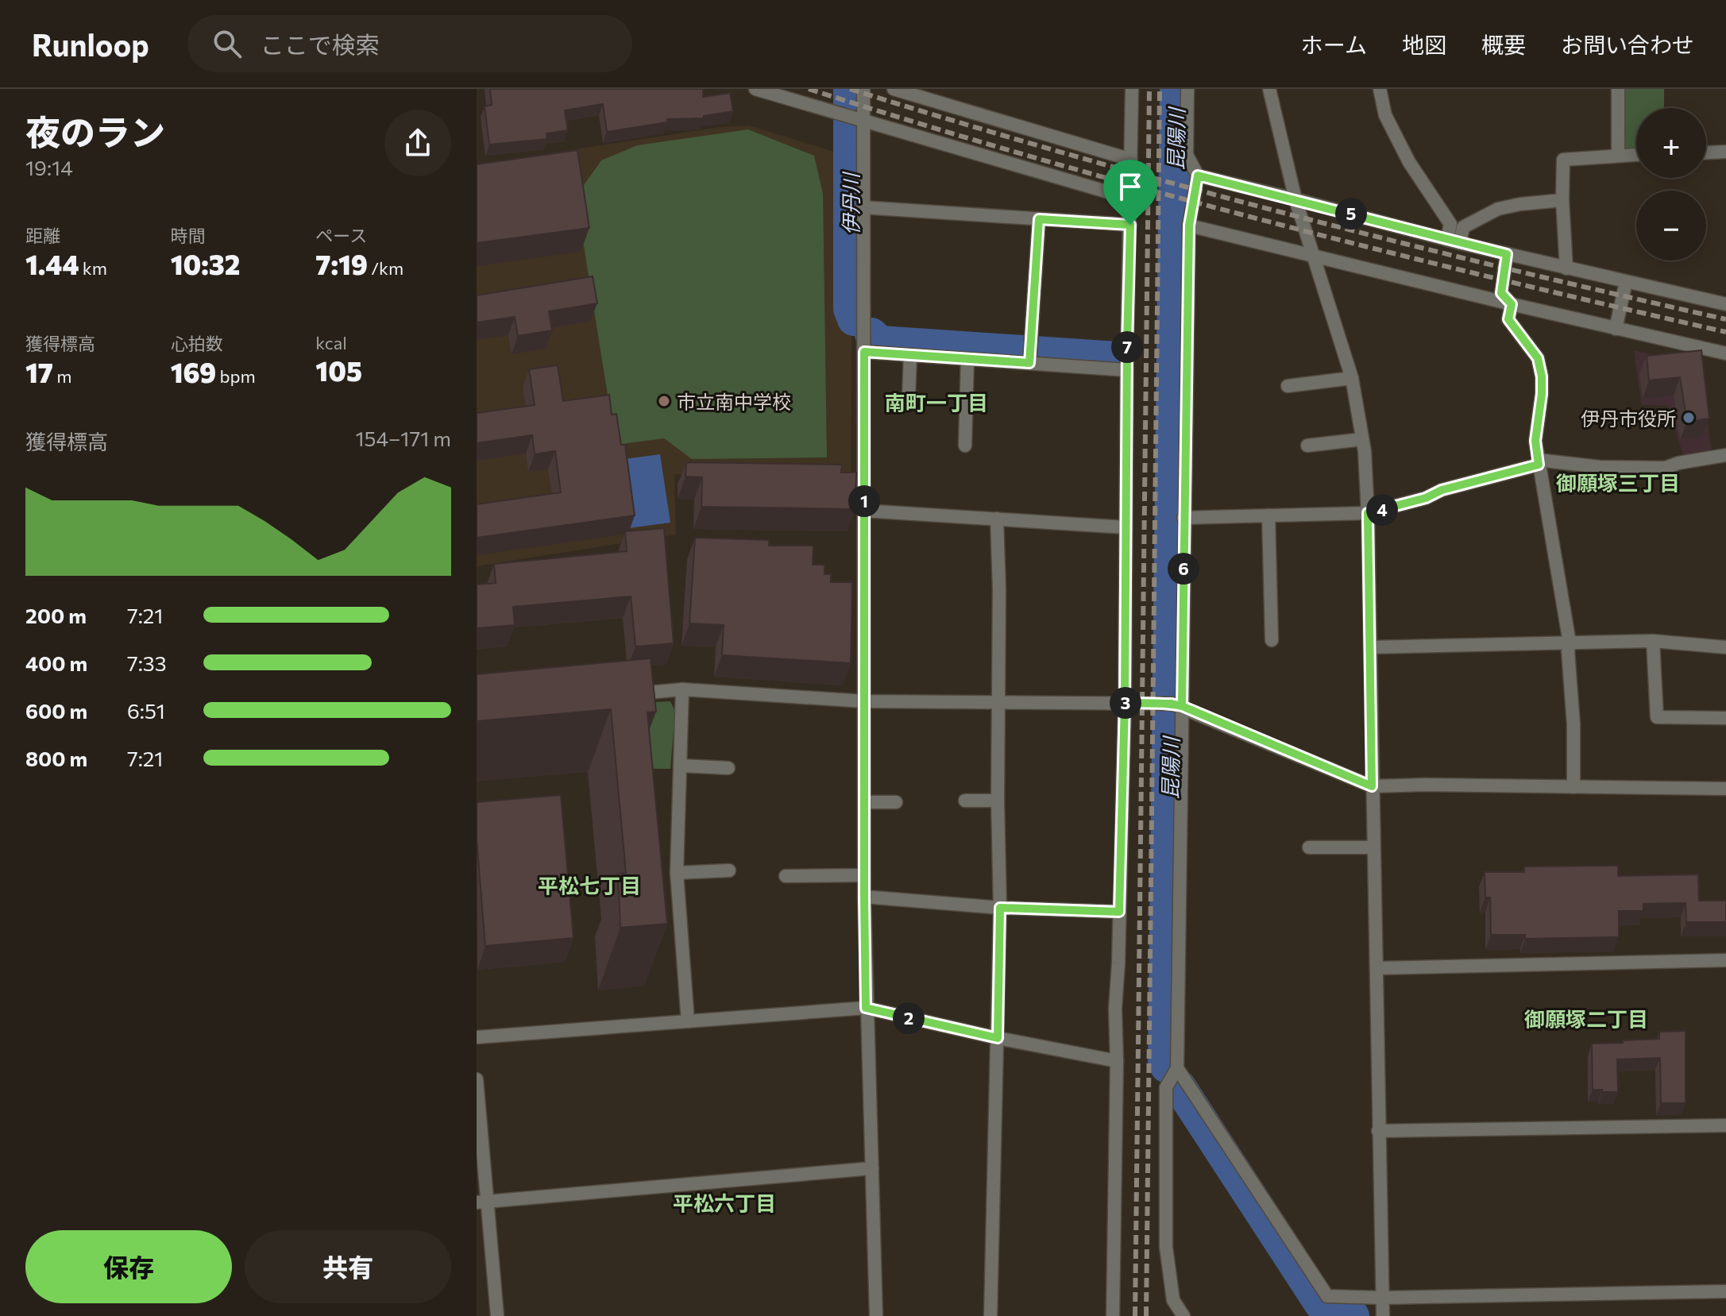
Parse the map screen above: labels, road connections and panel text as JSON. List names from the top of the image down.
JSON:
{
  "districts": [
    "南町一丁目",
    "御願塚三丁目",
    "平松七丁目",
    "御願塚二丁目",
    "平松六丁目"
  ],
  "water": ["昆陽川", "伊丹川"],
  "places": ["市立南中学校", "伊丹市役所"],
  "page": {
    "header": "Runloop",
    "search": "ここで検索",
    "nav": [
      "ホーム",
      "地図",
      "概要",
      "お問い合わせ"
    ],
    "heading": ["夜のラン", "19:14"],
    "map_buttons": ["+", "−"],
    "stats": [
      ["距離", "1.44 km"],
      ["時間", "10:32"],
      ["ペース", "7:19 /km"],
      ["獲得標高", "17 m"],
      ["心拍数", "169 bpm"],
      ["kcal", "105"]
    ],
    "pins": [
      "5",
      "7",
      "1",
      "4",
      "6",
      "3",
      "2"
    ],
    "chart": ["獲得標高", "154–171 m"],
    "list": [
      {
        "name": "200 m",
        "note": "7:21"
      },
      {
        "name": "400 m",
        "note": "7:33"
      },
      {
        "name": "600 m",
        "note": "6:51"
      },
      {
        "name": "800 m",
        "note": "7:21"
      }
    ],
    "buttons": ["保存", "共有"]
  }
}
